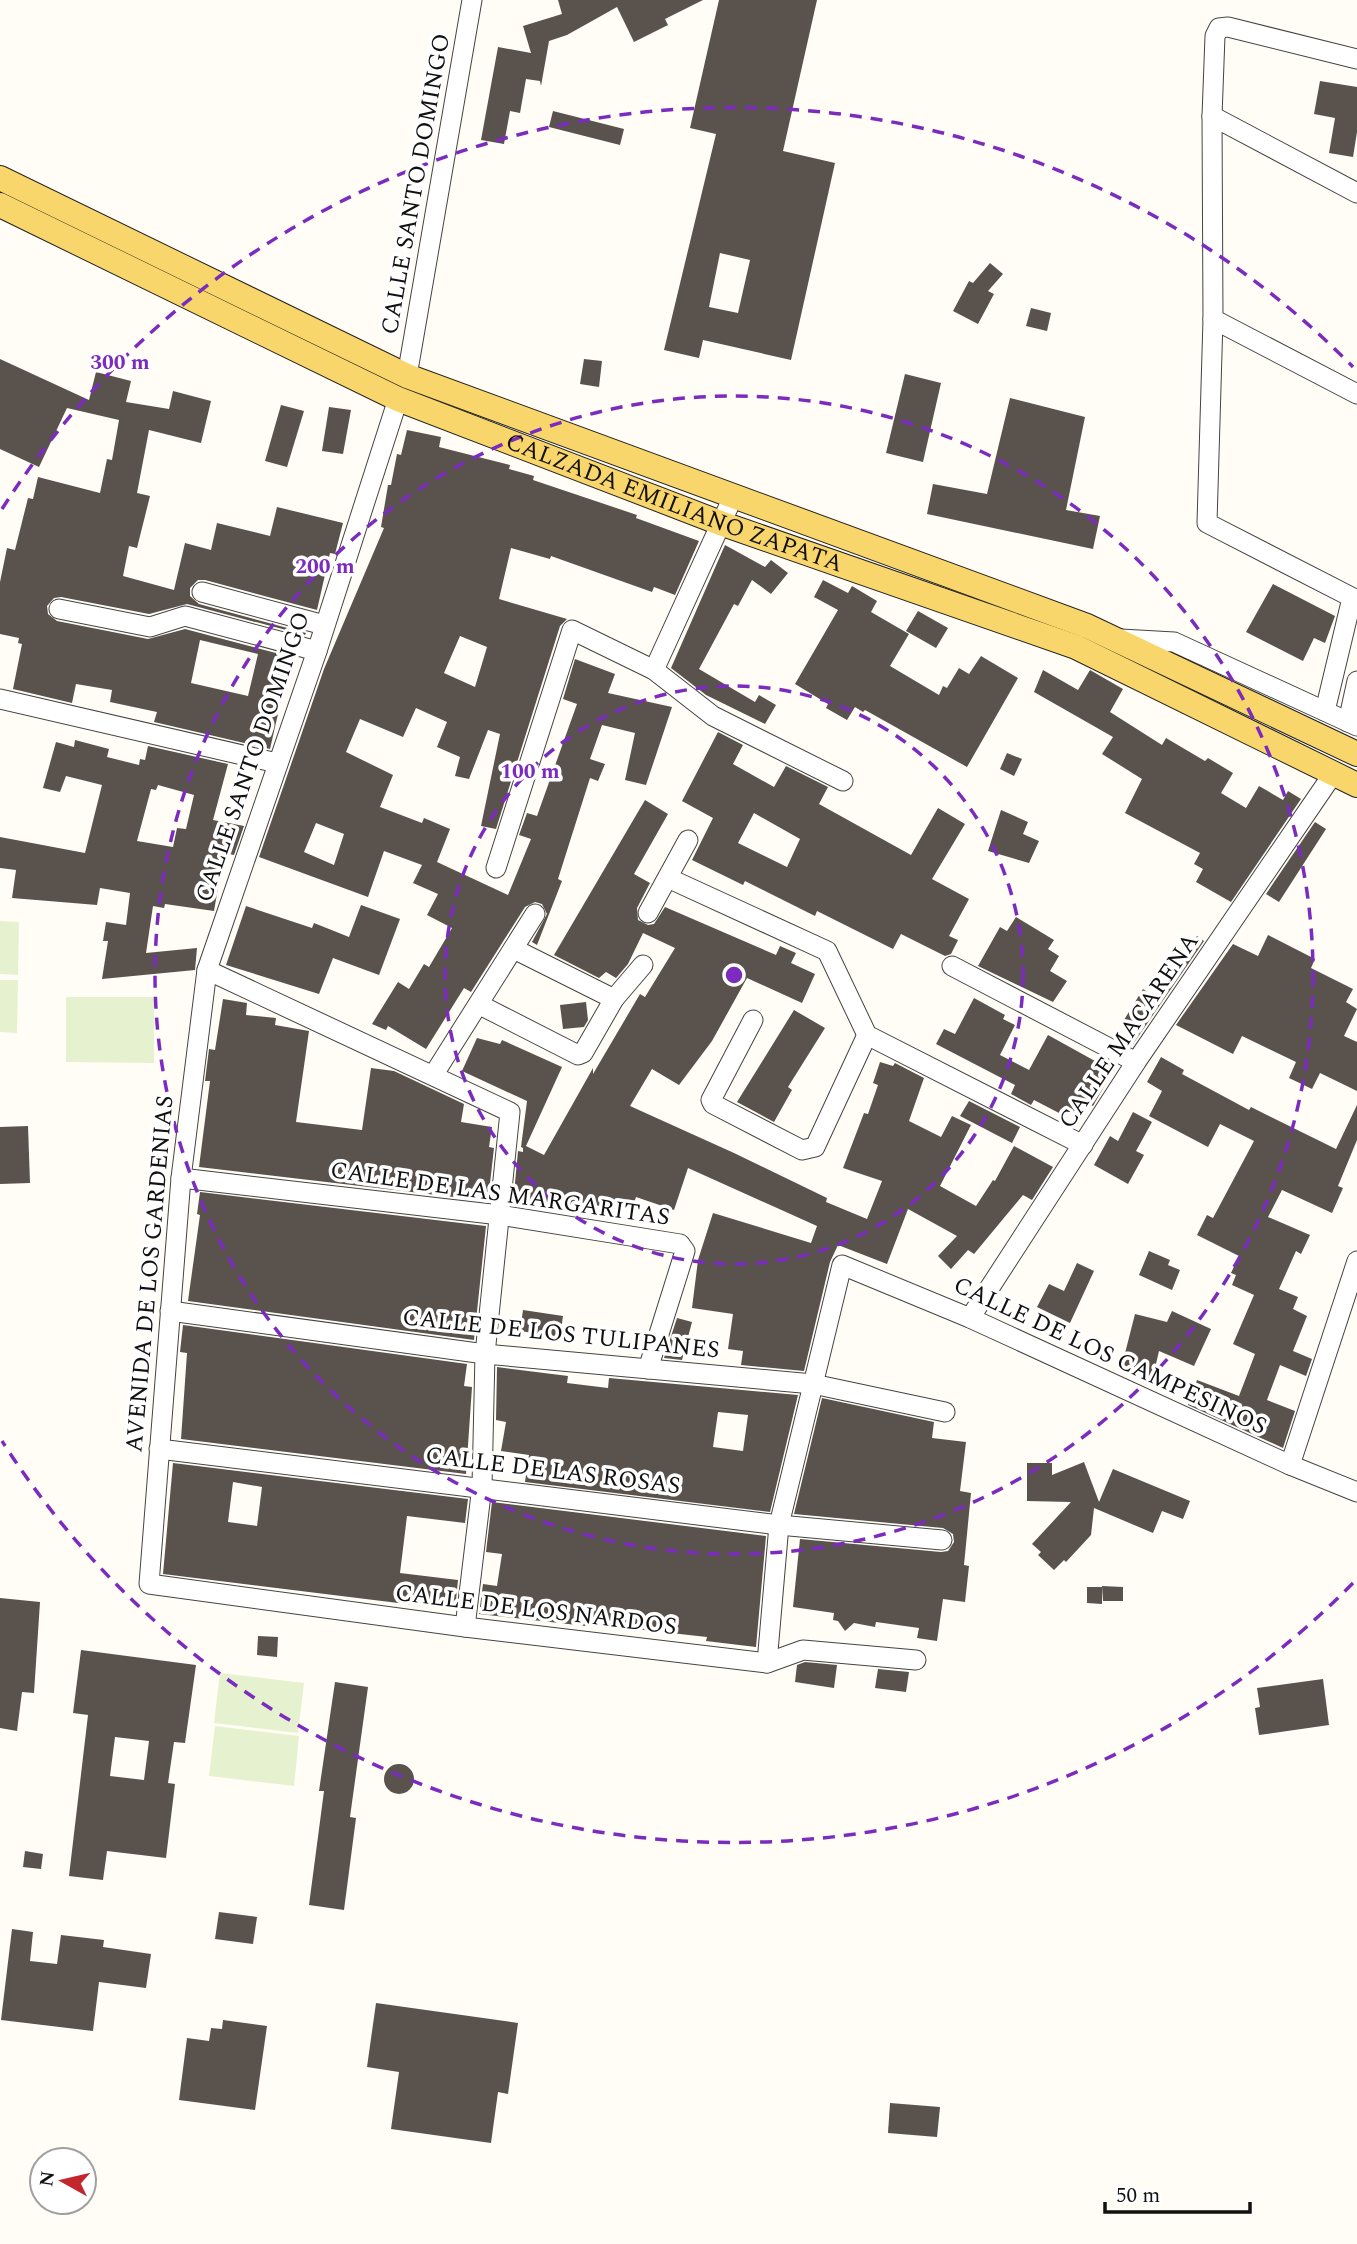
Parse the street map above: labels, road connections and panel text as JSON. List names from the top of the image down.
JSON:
{
  "streets": {
    "main road": ["CALZADA EMILIANO ZAPATA"],
    "street": [
      "CALLE SANTO DOMINGO",
      "CALLE MACARENA",
      "CALLE DE LAS MARGARITAS",
      "AVENIDA DE LOS GARDENIAS",
      "CALLE DE LOS TULIPANES",
      "CALLE DE LOS CAMPESINOS",
      "CALLE DE LAS ROSAS",
      "CALLE DE LOS NARDOS"
    ]
  },
  "crossings": [
    ["CALLE SANTO DOMINGO", "CALZADA EMILIANO ZAPATA"],
    ["CALLE SANTO DOMINGO", "AVENIDA DE LOS GARDENIAS"],
    ["CALZADA EMILIANO ZAPATA", "CALLE MACARENA"],
    ["CALLE MACARENA", "CALLE DE LOS CAMPESINOS"],
    ["CALLE DE LAS MARGARITAS", "AVENIDA DE LOS GARDENIAS"],
    ["CALLE DE LAS MARGARITAS", "CALLE DE LOS TULIPANES"],
    ["AVENIDA DE LOS GARDENIAS", "CALLE DE LOS TULIPANES"],
    ["AVENIDA DE LOS GARDENIAS", "CALLE DE LAS ROSAS"],
    ["AVENIDA DE LOS GARDENIAS", "CALLE DE LOS NARDOS"],
    ["CALLE DE LOS TULIPANES", "CALLE DE LOS CAMPESINOS"]
  ],
  "scale_bar": "50 m",
  "north": "left",
  "rings": ["300 m", "200 m", "100 m"]
}
